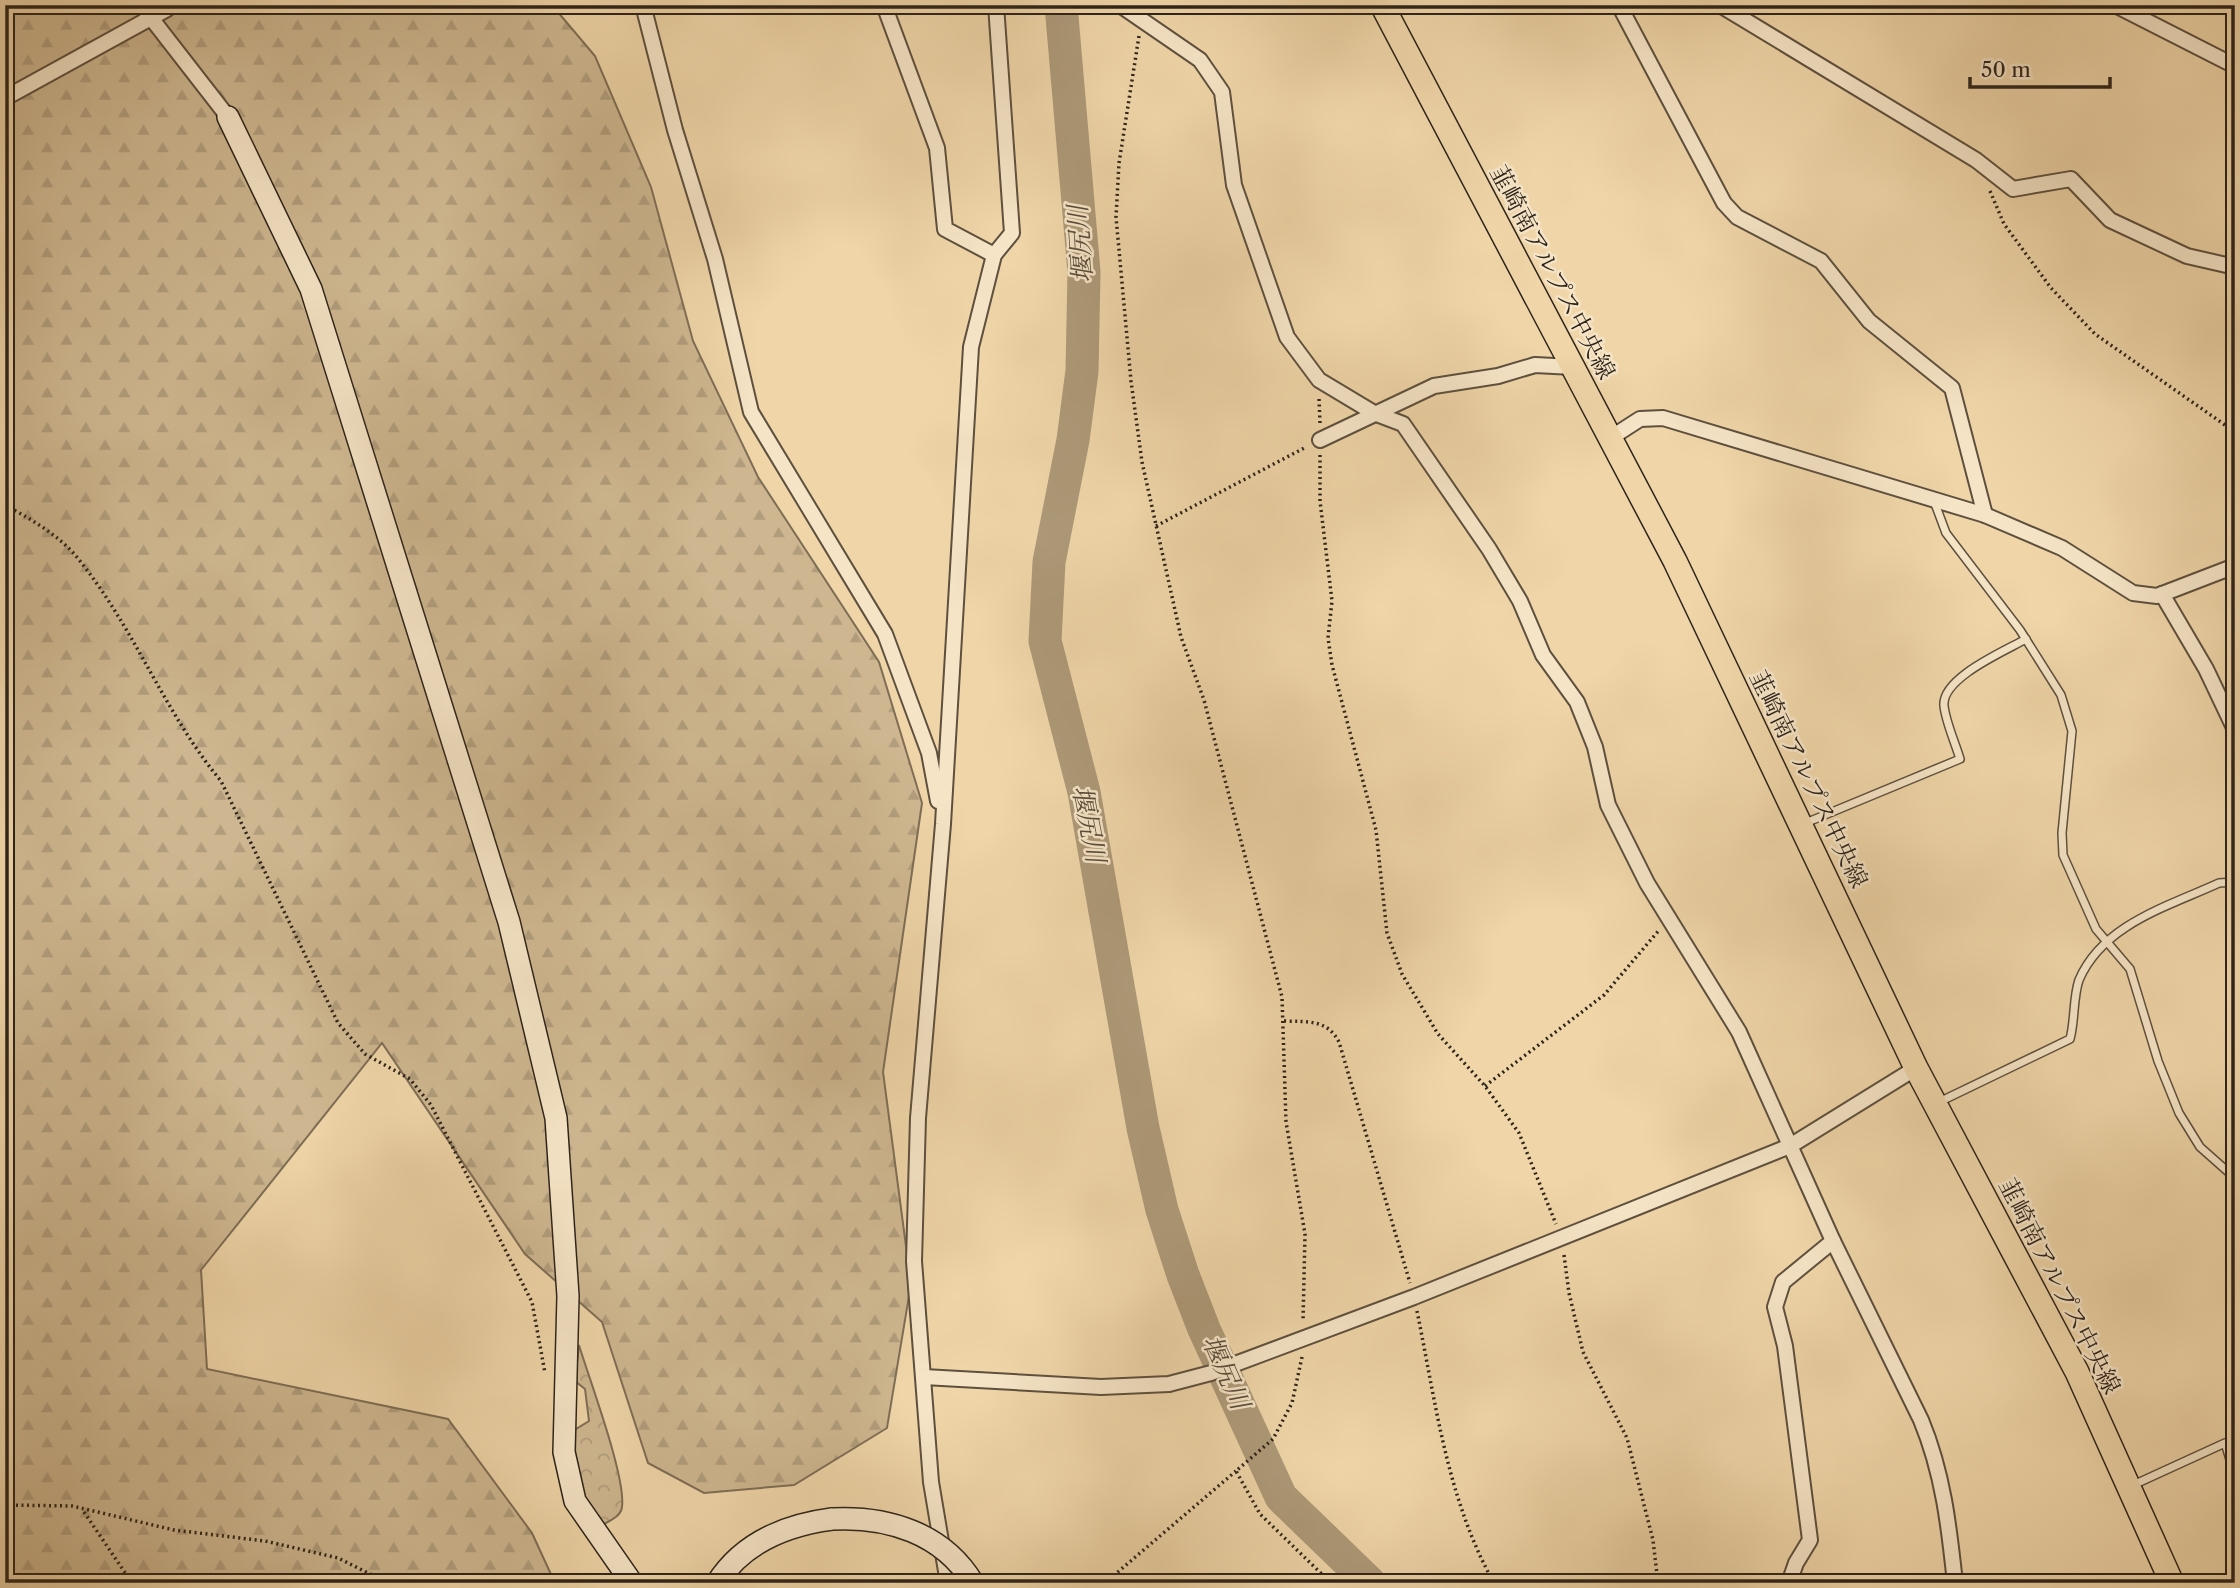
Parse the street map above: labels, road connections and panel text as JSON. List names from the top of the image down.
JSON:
{
  "streets": {
    "main road": ["韮崎南アルプス中央線"]
  },
  "water": ["堰尻川"],
  "scale_bar": "50 m"
}
